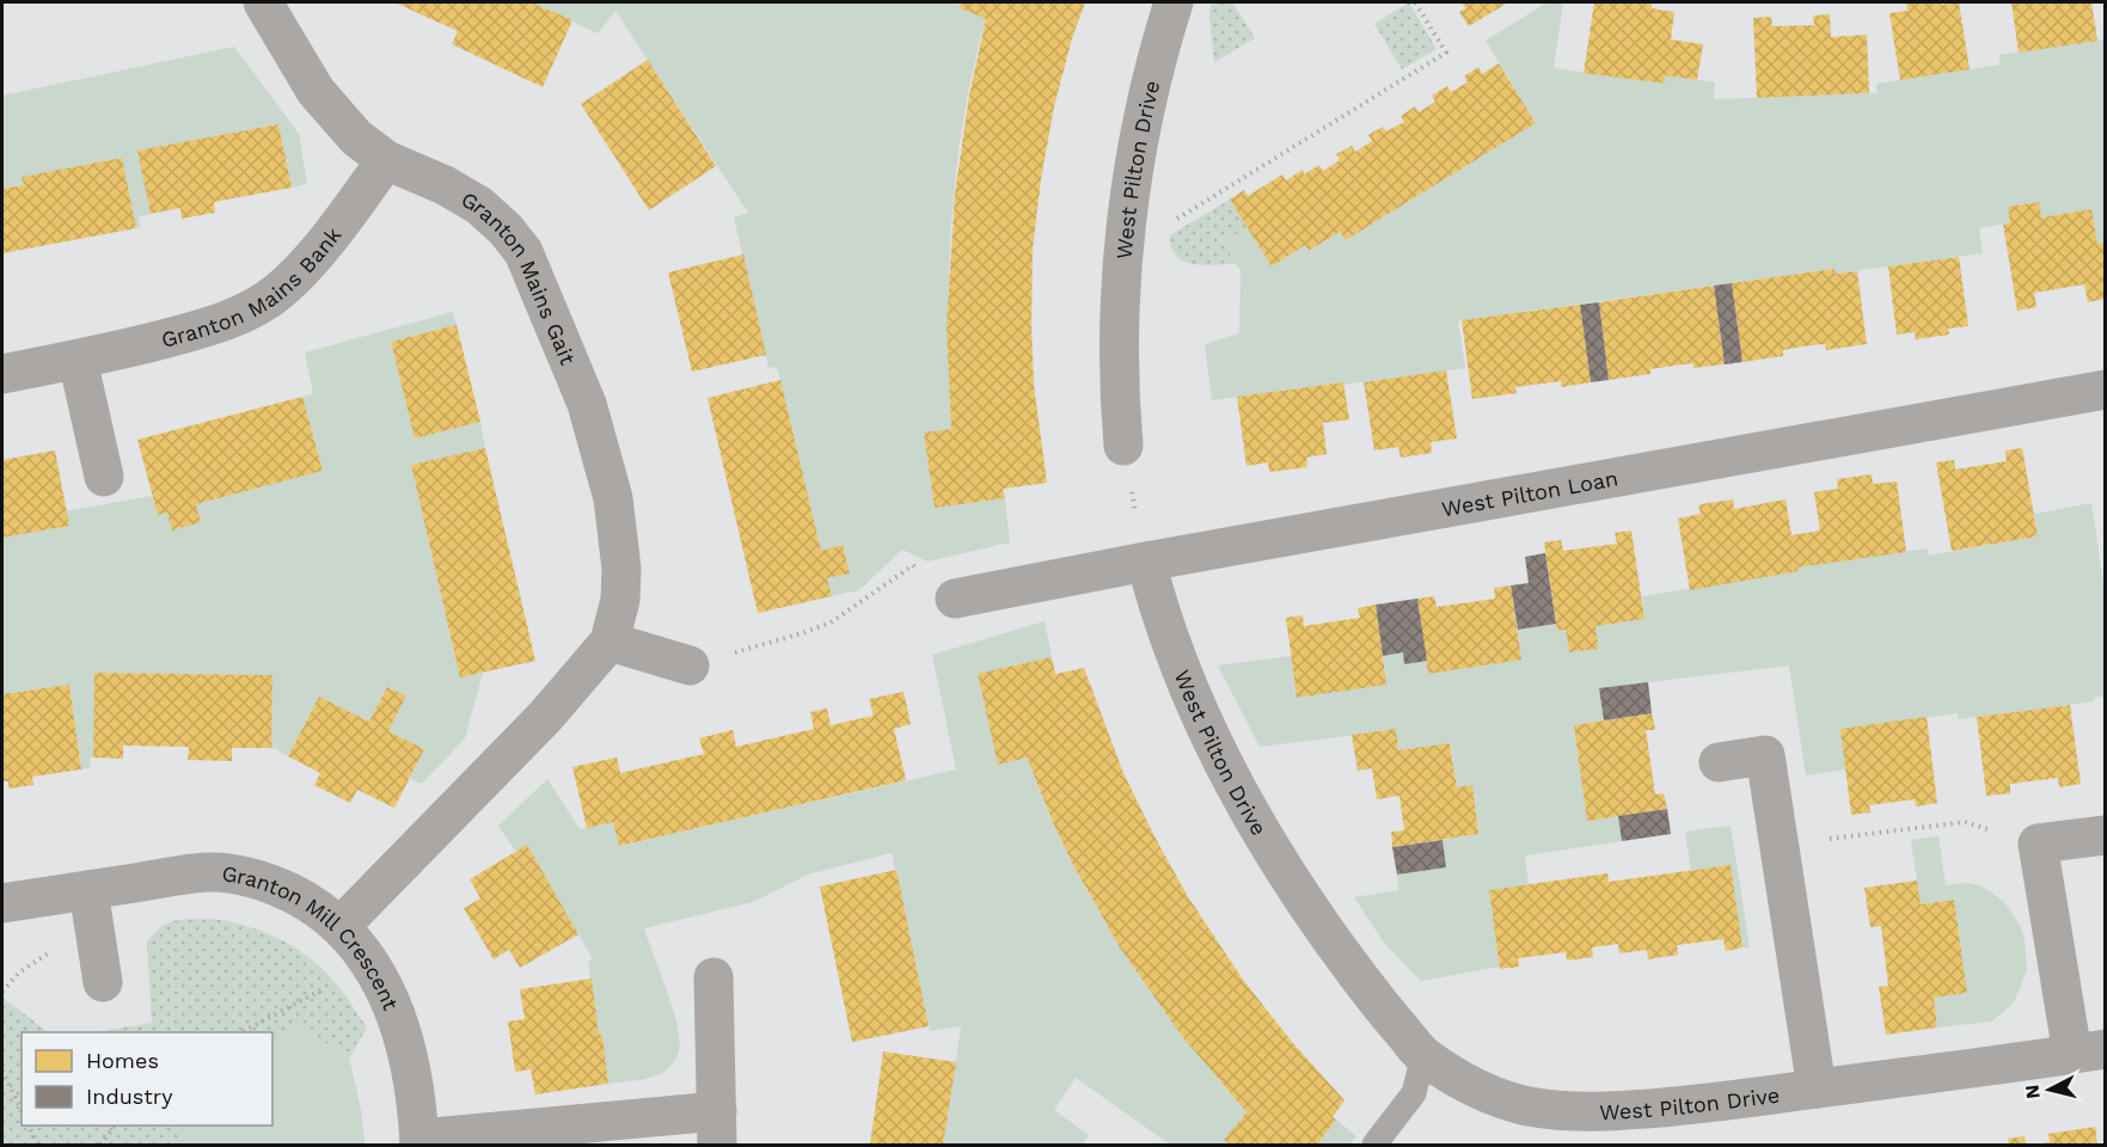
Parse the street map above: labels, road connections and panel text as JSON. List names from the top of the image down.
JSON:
{
  "streets": {
    "street": [
      "West Pilton Drive",
      "Granton Mains Bank",
      "Granton Mains Gait",
      "West Pilton Loan",
      "Granton Mill Crescent"
    ]
  },
  "crossings": [
    ["West Pilton Drive", "West Pilton Loan"],
    ["Granton Mains Bank", "Granton Mains Gait"],
    ["Granton Mains Gait", "Granton Mill Crescent"]
  ],
  "legend": ["Homes", "Industry"],
  "north": "left"
}
